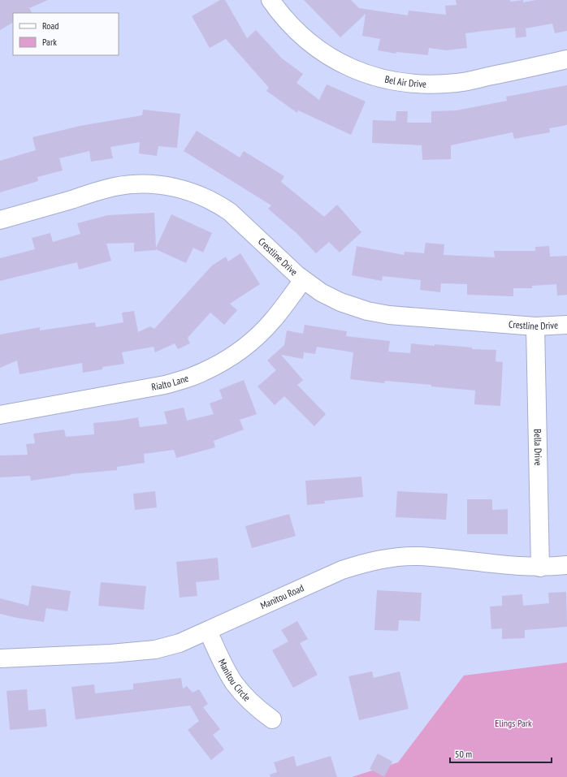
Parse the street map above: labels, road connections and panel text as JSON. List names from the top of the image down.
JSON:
{
  "streets": {
    "street": [
      "Bel Air Drive",
      "Crestline Drive",
      "Rialto Lane",
      "Bella Drive",
      "Manitou Road",
      "Manitou Circle"
    ]
  },
  "crossings": [
    ["Crestline Drive", "Rialto Lane"],
    ["Crestline Drive", "Bella Drive"],
    ["Bella Drive", "Manitou Road"],
    ["Manitou Road", "Manitou Circle"]
  ],
  "parks": ["Elings Park"],
  "legend": ["Road", "Park"],
  "scale_bar": "50 m"
}
